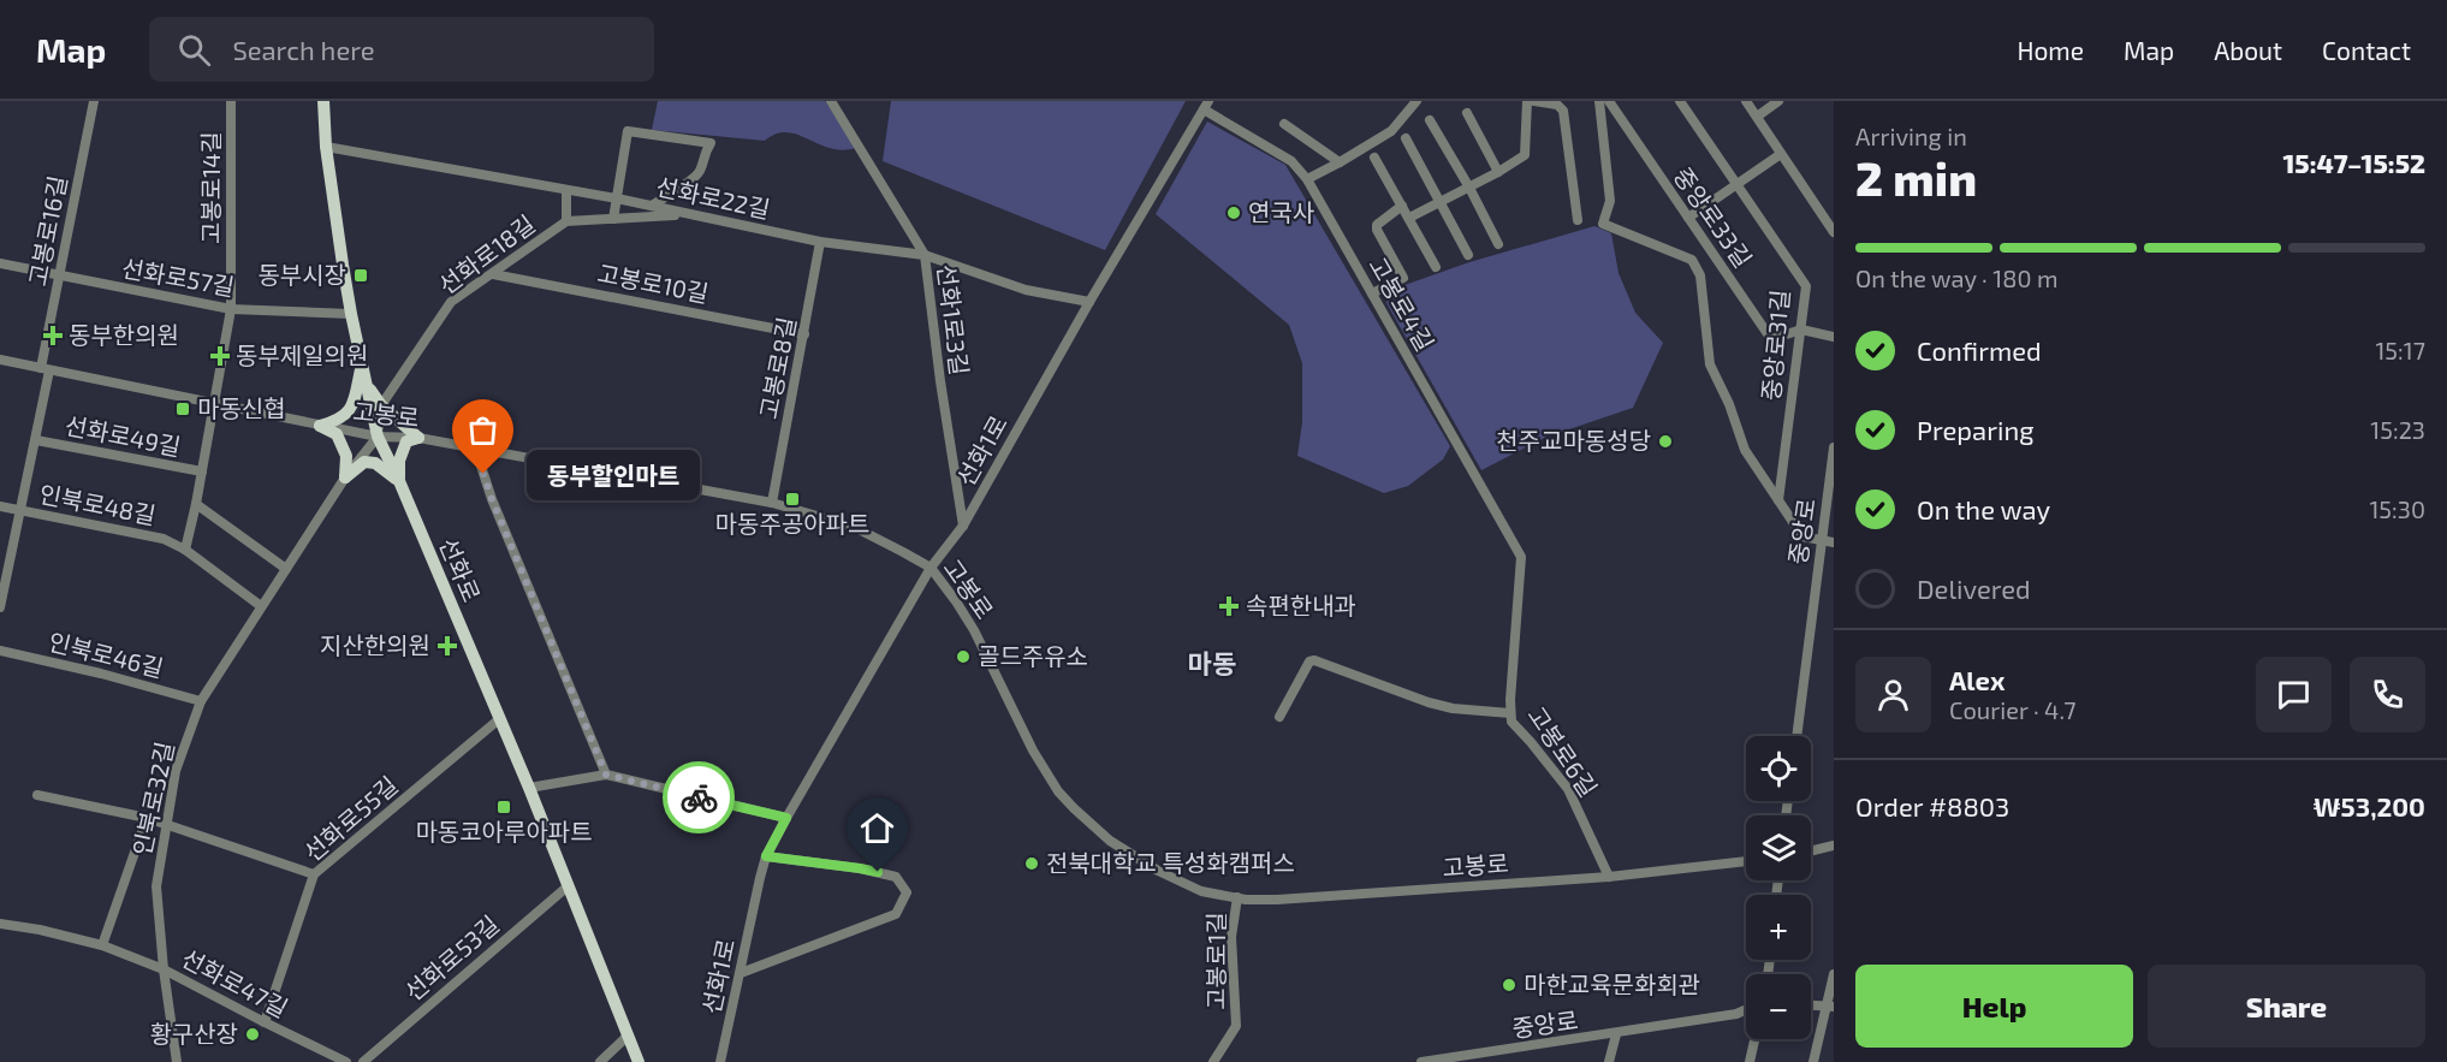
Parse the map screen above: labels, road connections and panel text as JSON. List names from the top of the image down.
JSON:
{
  "streets": {
    "main road": ["선화로"],
    "street": [
      "고봉로14길",
      "선화로22길",
      "중앙로33길",
      "고봉로16길",
      "선화로18길",
      "선화로57길",
      "고봉로10길",
      "고봉로4길",
      "선화1로3길",
      "중앙로31길",
      "고봉로8길",
      "고봉로",
      "선화로49길",
      "선화1로",
      "인북로48길",
      "중앙로",
      "인북로46길",
      "고봉로6길",
      "인북로32길",
      "선화로55길",
      "선화로53길",
      "고봉로1길",
      "선화로47길"
    ]
  },
  "crossings": [
    ["고봉로14길", "선화로57길"],
    ["고봉로14길", "고봉로"],
    ["선화로22길", "선화로18길"],
    ["선화로22길", "선화1로3길"],
    ["선화로22길", "고봉로8길"],
    ["선화로22길", "선화1로"],
    ["선화로22길", "선화로"],
    ["중앙로33길", "중앙로31길"],
    ["고봉로16길", "선화로57길"],
    ["고봉로16길", "고봉로"],
    ["고봉로16길", "선화로49길"],
    ["선화로18길", "고봉로10길"],
    ["선화로57길", "선화로"],
    ["고봉로10길", "고봉로8길"],
    ["고봉로4길", "선화1로"],
    ["고봉로4길", "고봉로6길"],
    ["선화1로3길", "선화1로"],
    ["고봉로8길", "고봉로"],
    ["고봉로", "선화로49길"],
    ["고봉로", "선화1로"],
    ["고봉로", "선화로"],
    ["고봉로", "고봉로6길"],
    ["고봉로", "인북로32길"],
    ["고봉로", "고봉로1길"],
    ["선화로49길", "인북로48길"],
    ["인북로48길", "인북로32길"],
    ["선화로", "인북로32길"],
    ["선화로", "선화로55길"],
    ["선화로", "선화로53길"],
    ["인북로46길", "인북로32길"],
    ["인북로32길", "선화로47길"],
    ["선화로55길", "선화로47길"]
  ],
  "districts": ["마동"],
  "places": {
    "other": [
      "연국사",
      "천주교마동성당",
      "동부할인마트",
      "골드주유소",
      "전북대학교 특성화캠퍼스",
      "마한교육문화회관",
      "황구산장"
    ],
    "transit": [
      "동부시장",
      "마동신협",
      "마동주공아파트",
      "마동코아루아파트"
    ],
    "health": [
      "동부한의원",
      "동부제일의원",
      "속편한내과",
      "지산한의원"
    ]
  },
  "page": {
    "header": "Map",
    "search": "Search here",
    "nav": [
      "Home",
      "Map",
      "About",
      "Contact"
    ],
    "heading": ["2 min", "Arriving in", "15:47–15:52"],
    "panel": [
      "Alex",
      "Courier · 4.7",
      "Order #8803",
      "₩53,200"
    ],
    "bar": "On the way · 180 m",
    "list": [
      ["Confirmed", "15:17"],
      ["Preparing", "15:23"],
      ["On the way", "15:30"],
      "Delivered"
    ],
    "bubble": "동부할인마트",
    "map_buttons": ["+", "−"],
    "buttons": ["Help", "Share"]
  }
}
